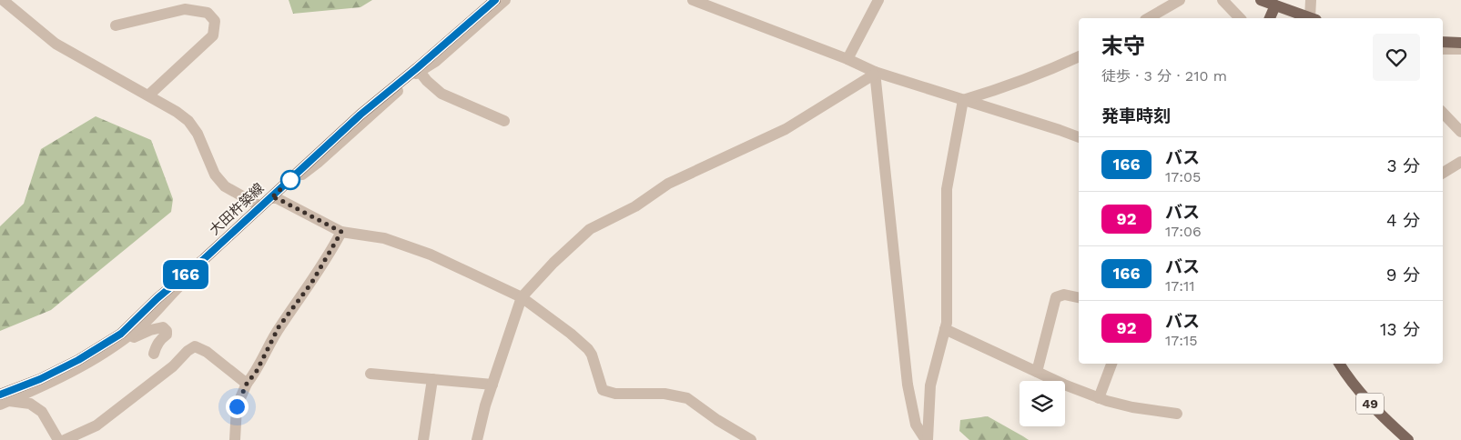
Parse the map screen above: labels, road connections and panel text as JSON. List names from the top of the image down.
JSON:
{
  "streets": {
    "main road": ["大田杵築線", "49"]
  },
  "lines": ["bus line 166"],
  "page": {
    "on_map": "166",
    "heading": [
      ["末守", "徒歩 · 3 分 · 210 m"],
      "発車時刻"
    ],
    "list": [
      {
        "mark": "166",
        "name": "バス",
        "note": "17:05",
        "value": "3 分"
      },
      {
        "mark": "92",
        "name": "バス",
        "note": "17:06",
        "value": "4 分"
      },
      {
        "mark": "166",
        "name": "バス",
        "note": "17:11",
        "value": "9 分"
      },
      {
        "mark": "92",
        "name": "バス",
        "note": "17:15",
        "value": "13 分"
      }
    ]
  }
}
